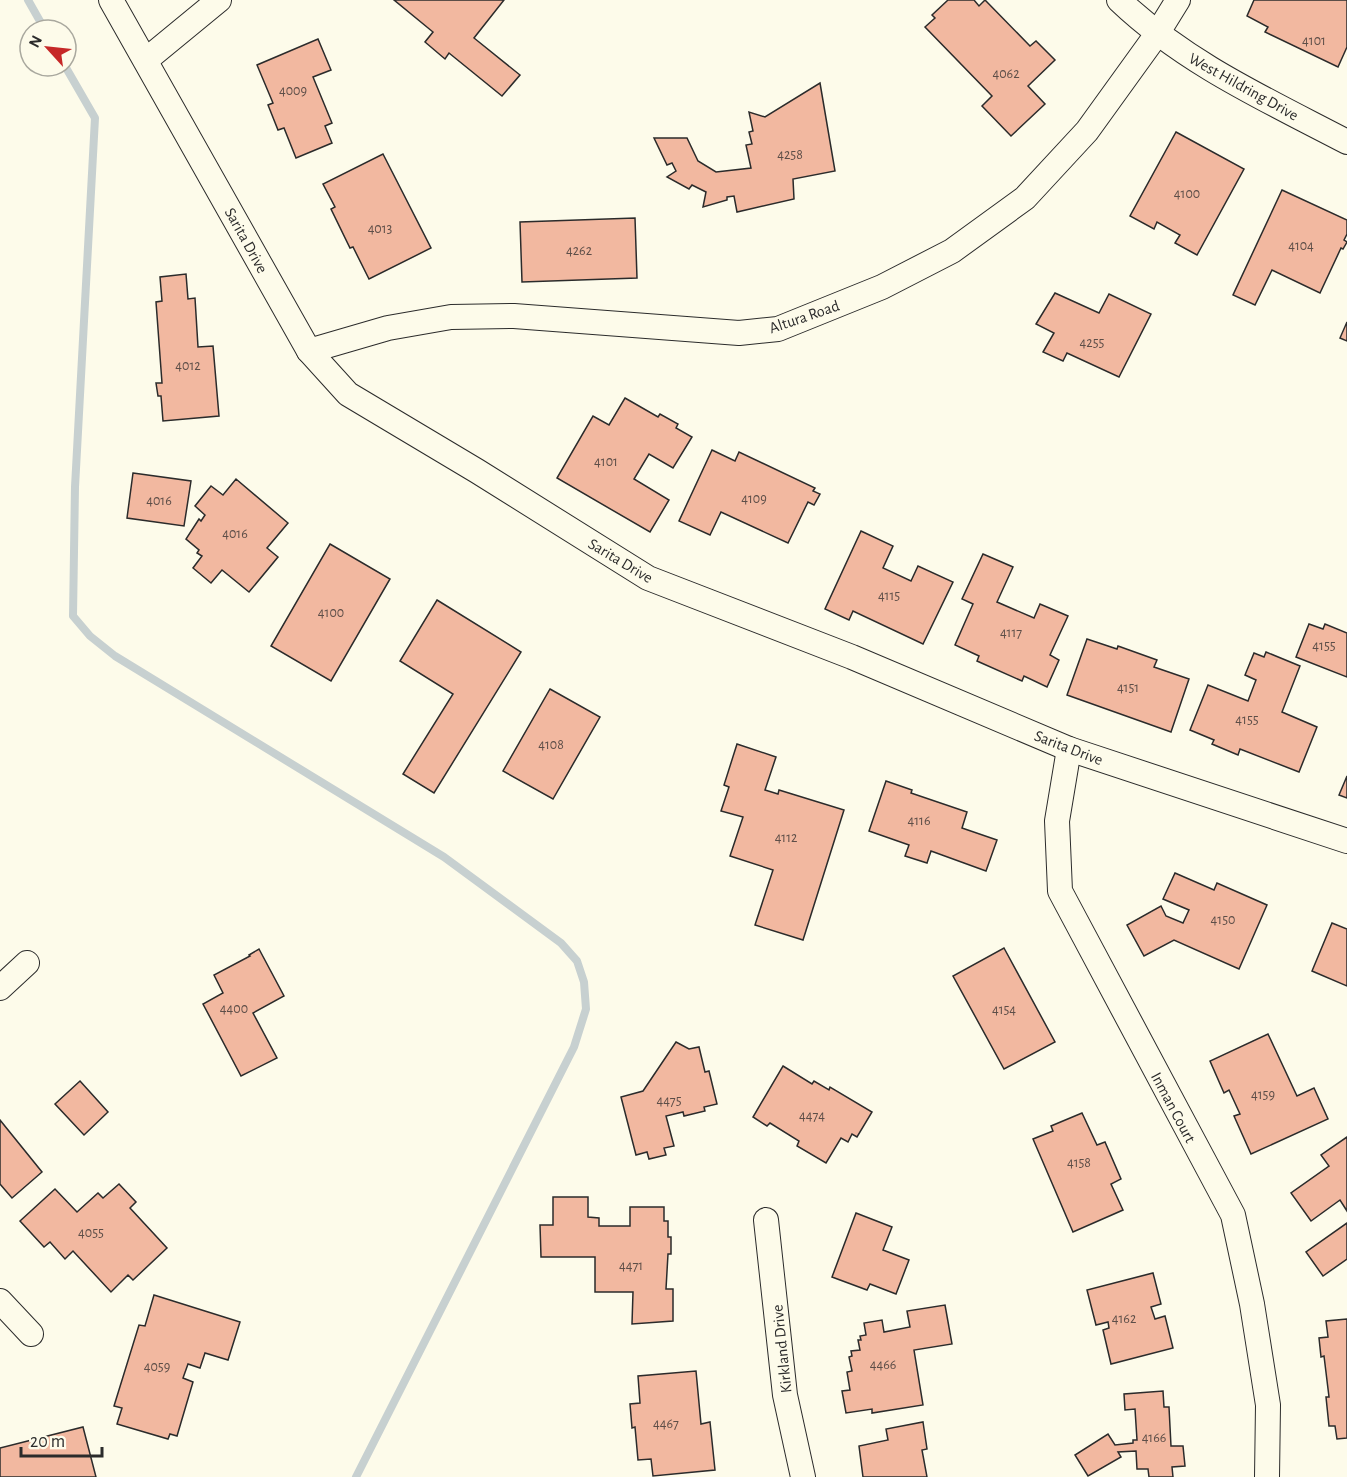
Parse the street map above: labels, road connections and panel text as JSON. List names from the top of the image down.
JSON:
{
  "streets": {
    "street": [
      "West Hildring Drive",
      "Sarita Drive",
      "Altura Road",
      "Inman Court",
      "Kirkland Drive"
    ]
  },
  "crossings": [
    ["West Hildring Drive", "Altura Road"],
    ["Sarita Drive", "Altura Road"],
    ["Sarita Drive", "Inman Court"]
  ],
  "house_numbers": [
    "4101",
    "4062",
    "4009",
    "4258",
    "4100",
    "4013",
    "4104",
    "4262",
    "4255",
    "4012",
    "4101",
    "4109",
    "4016",
    "4016",
    "4115",
    "4100",
    "4117",
    "4155",
    "4151",
    "4155",
    "4108",
    "4116",
    "4112",
    "4150",
    "4400",
    "4154",
    "4159",
    "4475",
    "4474",
    "4158",
    "4055",
    "4471",
    "4162",
    "4466",
    "4059",
    "4467",
    "4166"
  ],
  "scale_bar": "20 m",
  "north": "top left"
}
